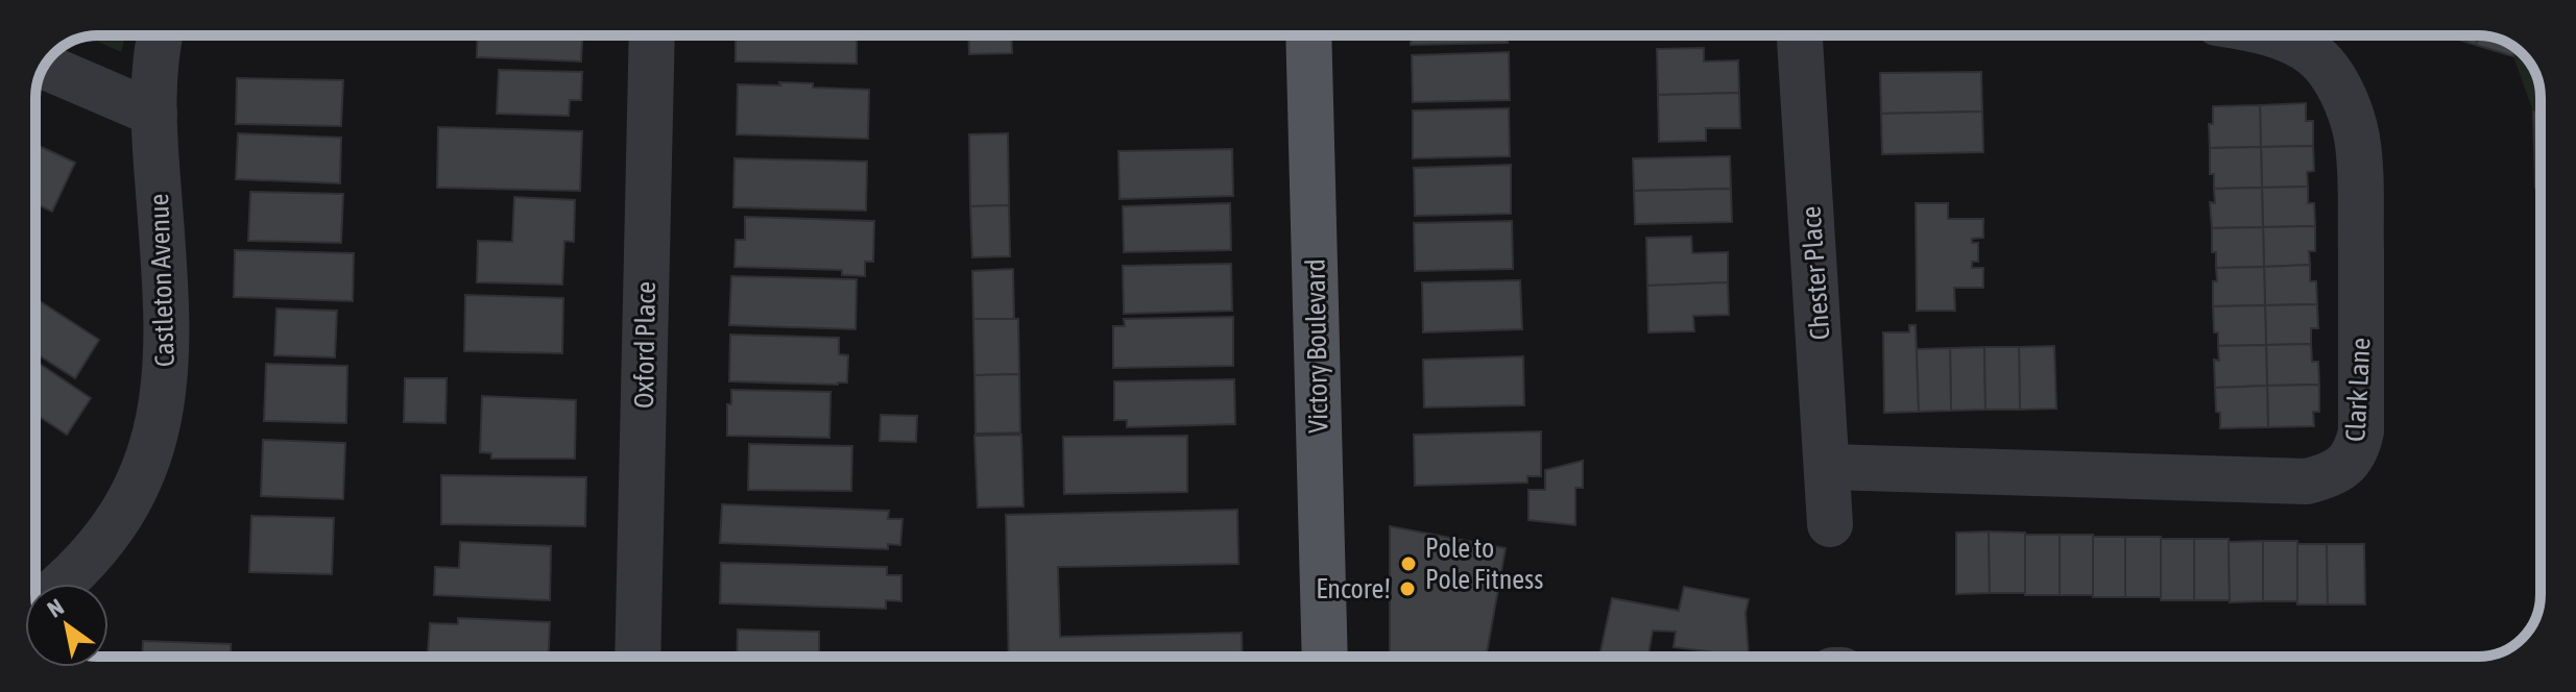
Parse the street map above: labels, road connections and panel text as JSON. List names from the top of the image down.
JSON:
{
  "streets": {
    "main road": ["Victory Boulevard"],
    "street": [
      "Chester Place",
      "Castleton Avenue",
      "Oxford Place",
      "Clark Lane"
    ]
  },
  "crossings": [
    ["Chester Place", "Clark Lane"]
  ],
  "places": ["Pole to Pole Fitness", "Encore!"],
  "north": "top left"
}
